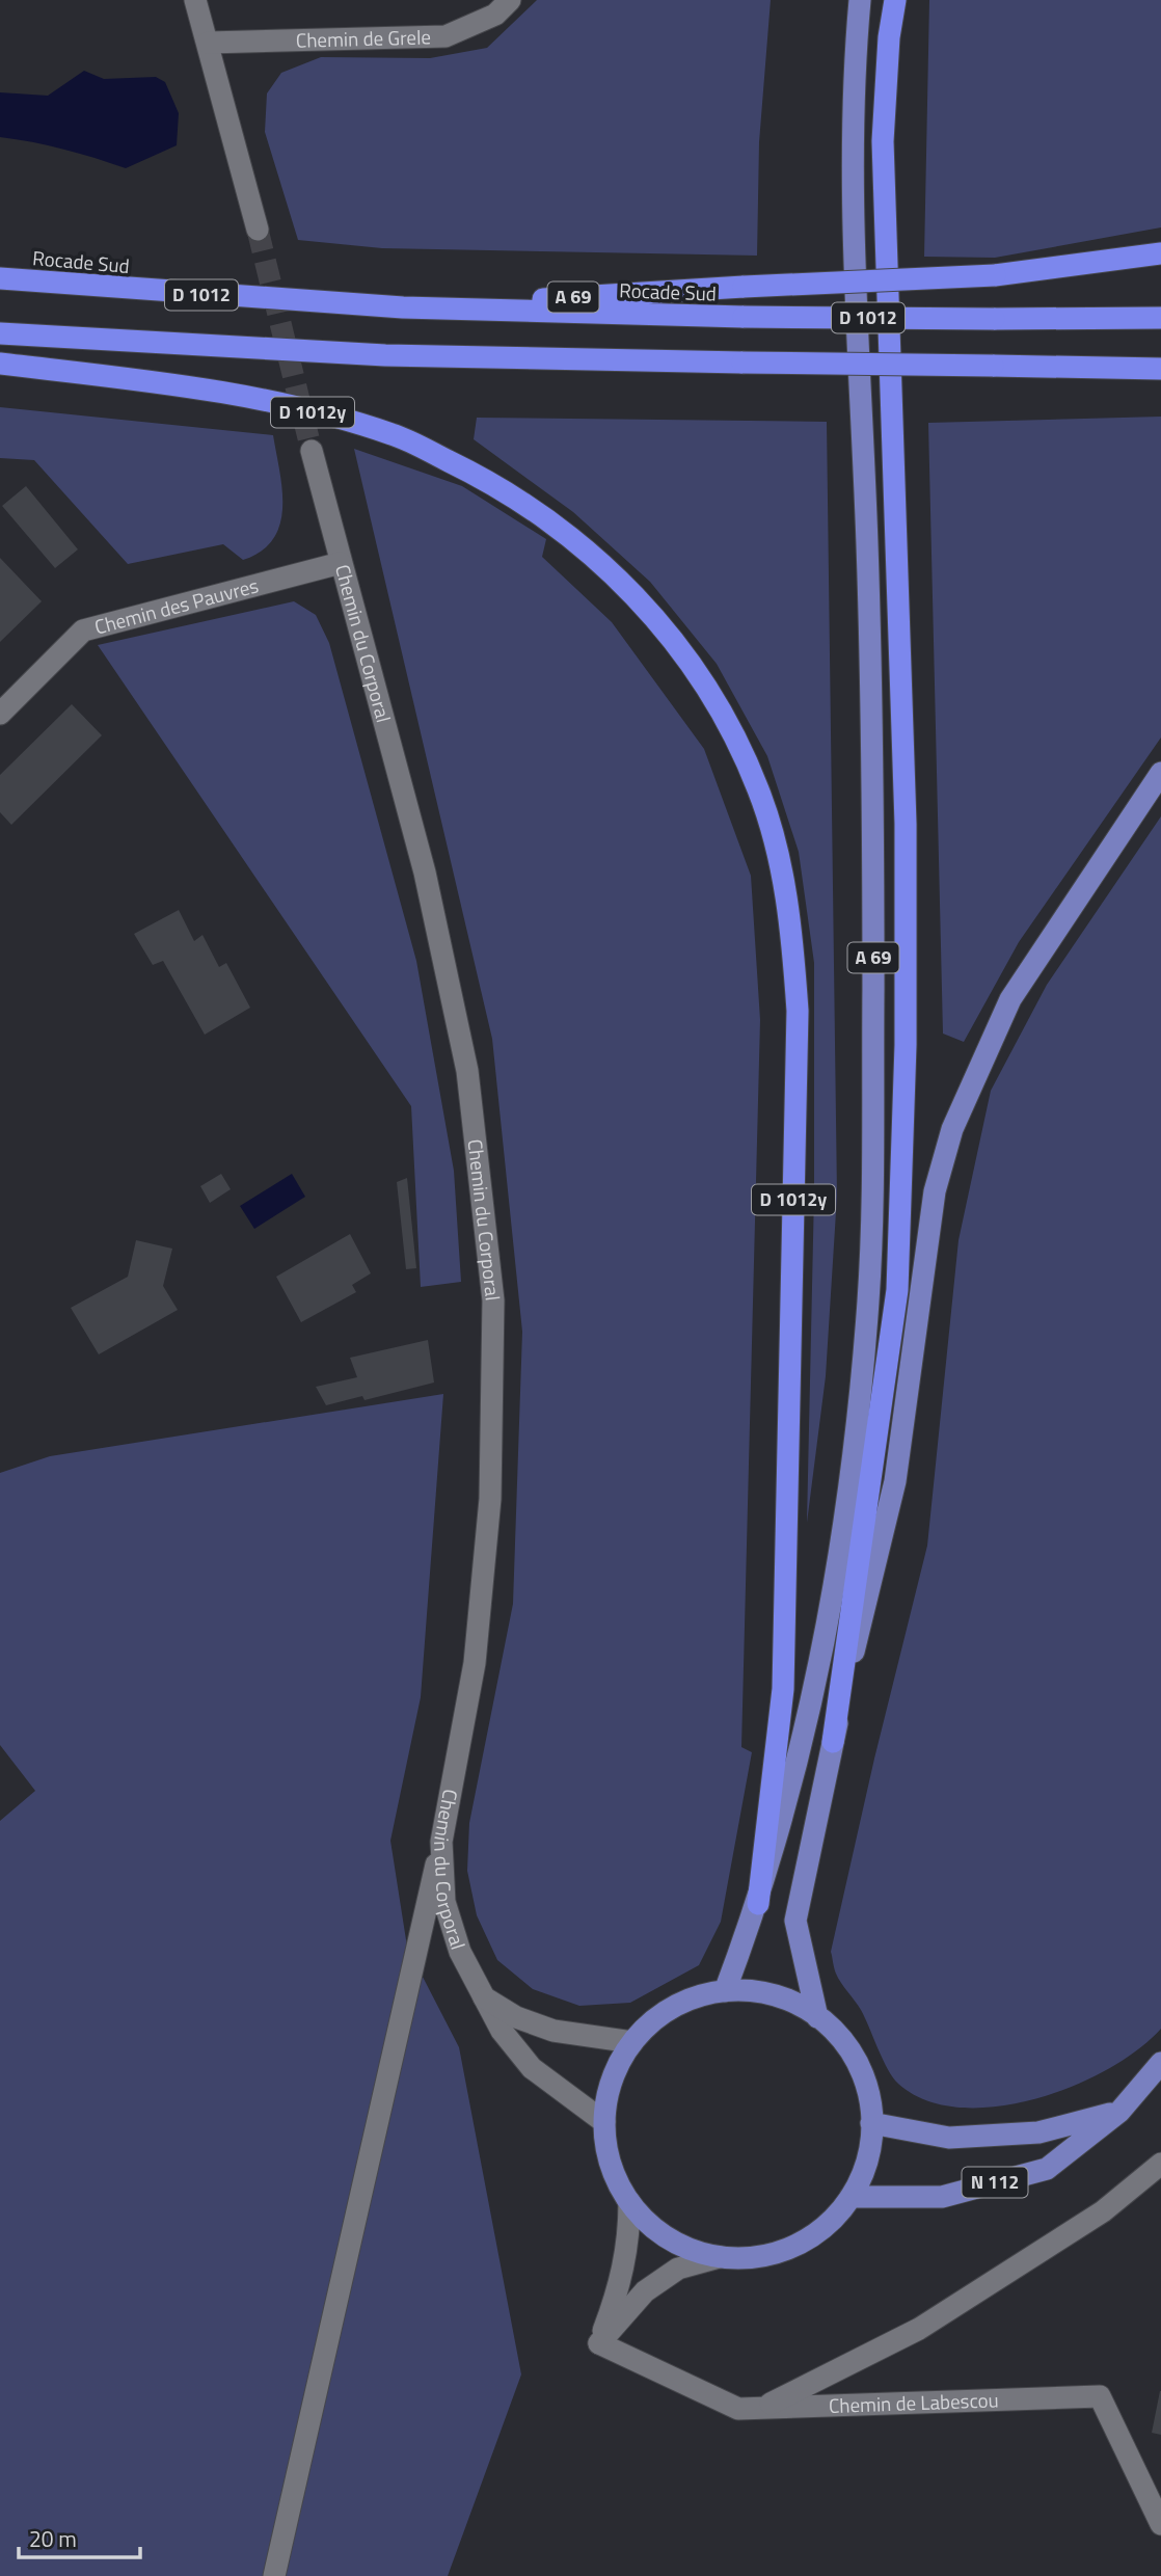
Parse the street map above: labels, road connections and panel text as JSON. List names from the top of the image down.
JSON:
{
  "streets": {
    "highway": [
      "Rocade Sud",
      "D 1012",
      "A 69",
      "D 1012y"
    ],
    "main road": ["N 112"],
    "street": [
      "Chemin de Grele",
      "Chemin des Pauvres",
      "Chemin du Corporal",
      "Chemin de Labescou"
    ]
  },
  "crossings": [
    ["Rocade Sud", "A 69"],
    ["A 69", "D 1012y"],
    ["Chemin des Pauvres", "Chemin du Corporal"]
  ],
  "scale_bar": "20 m"
}
